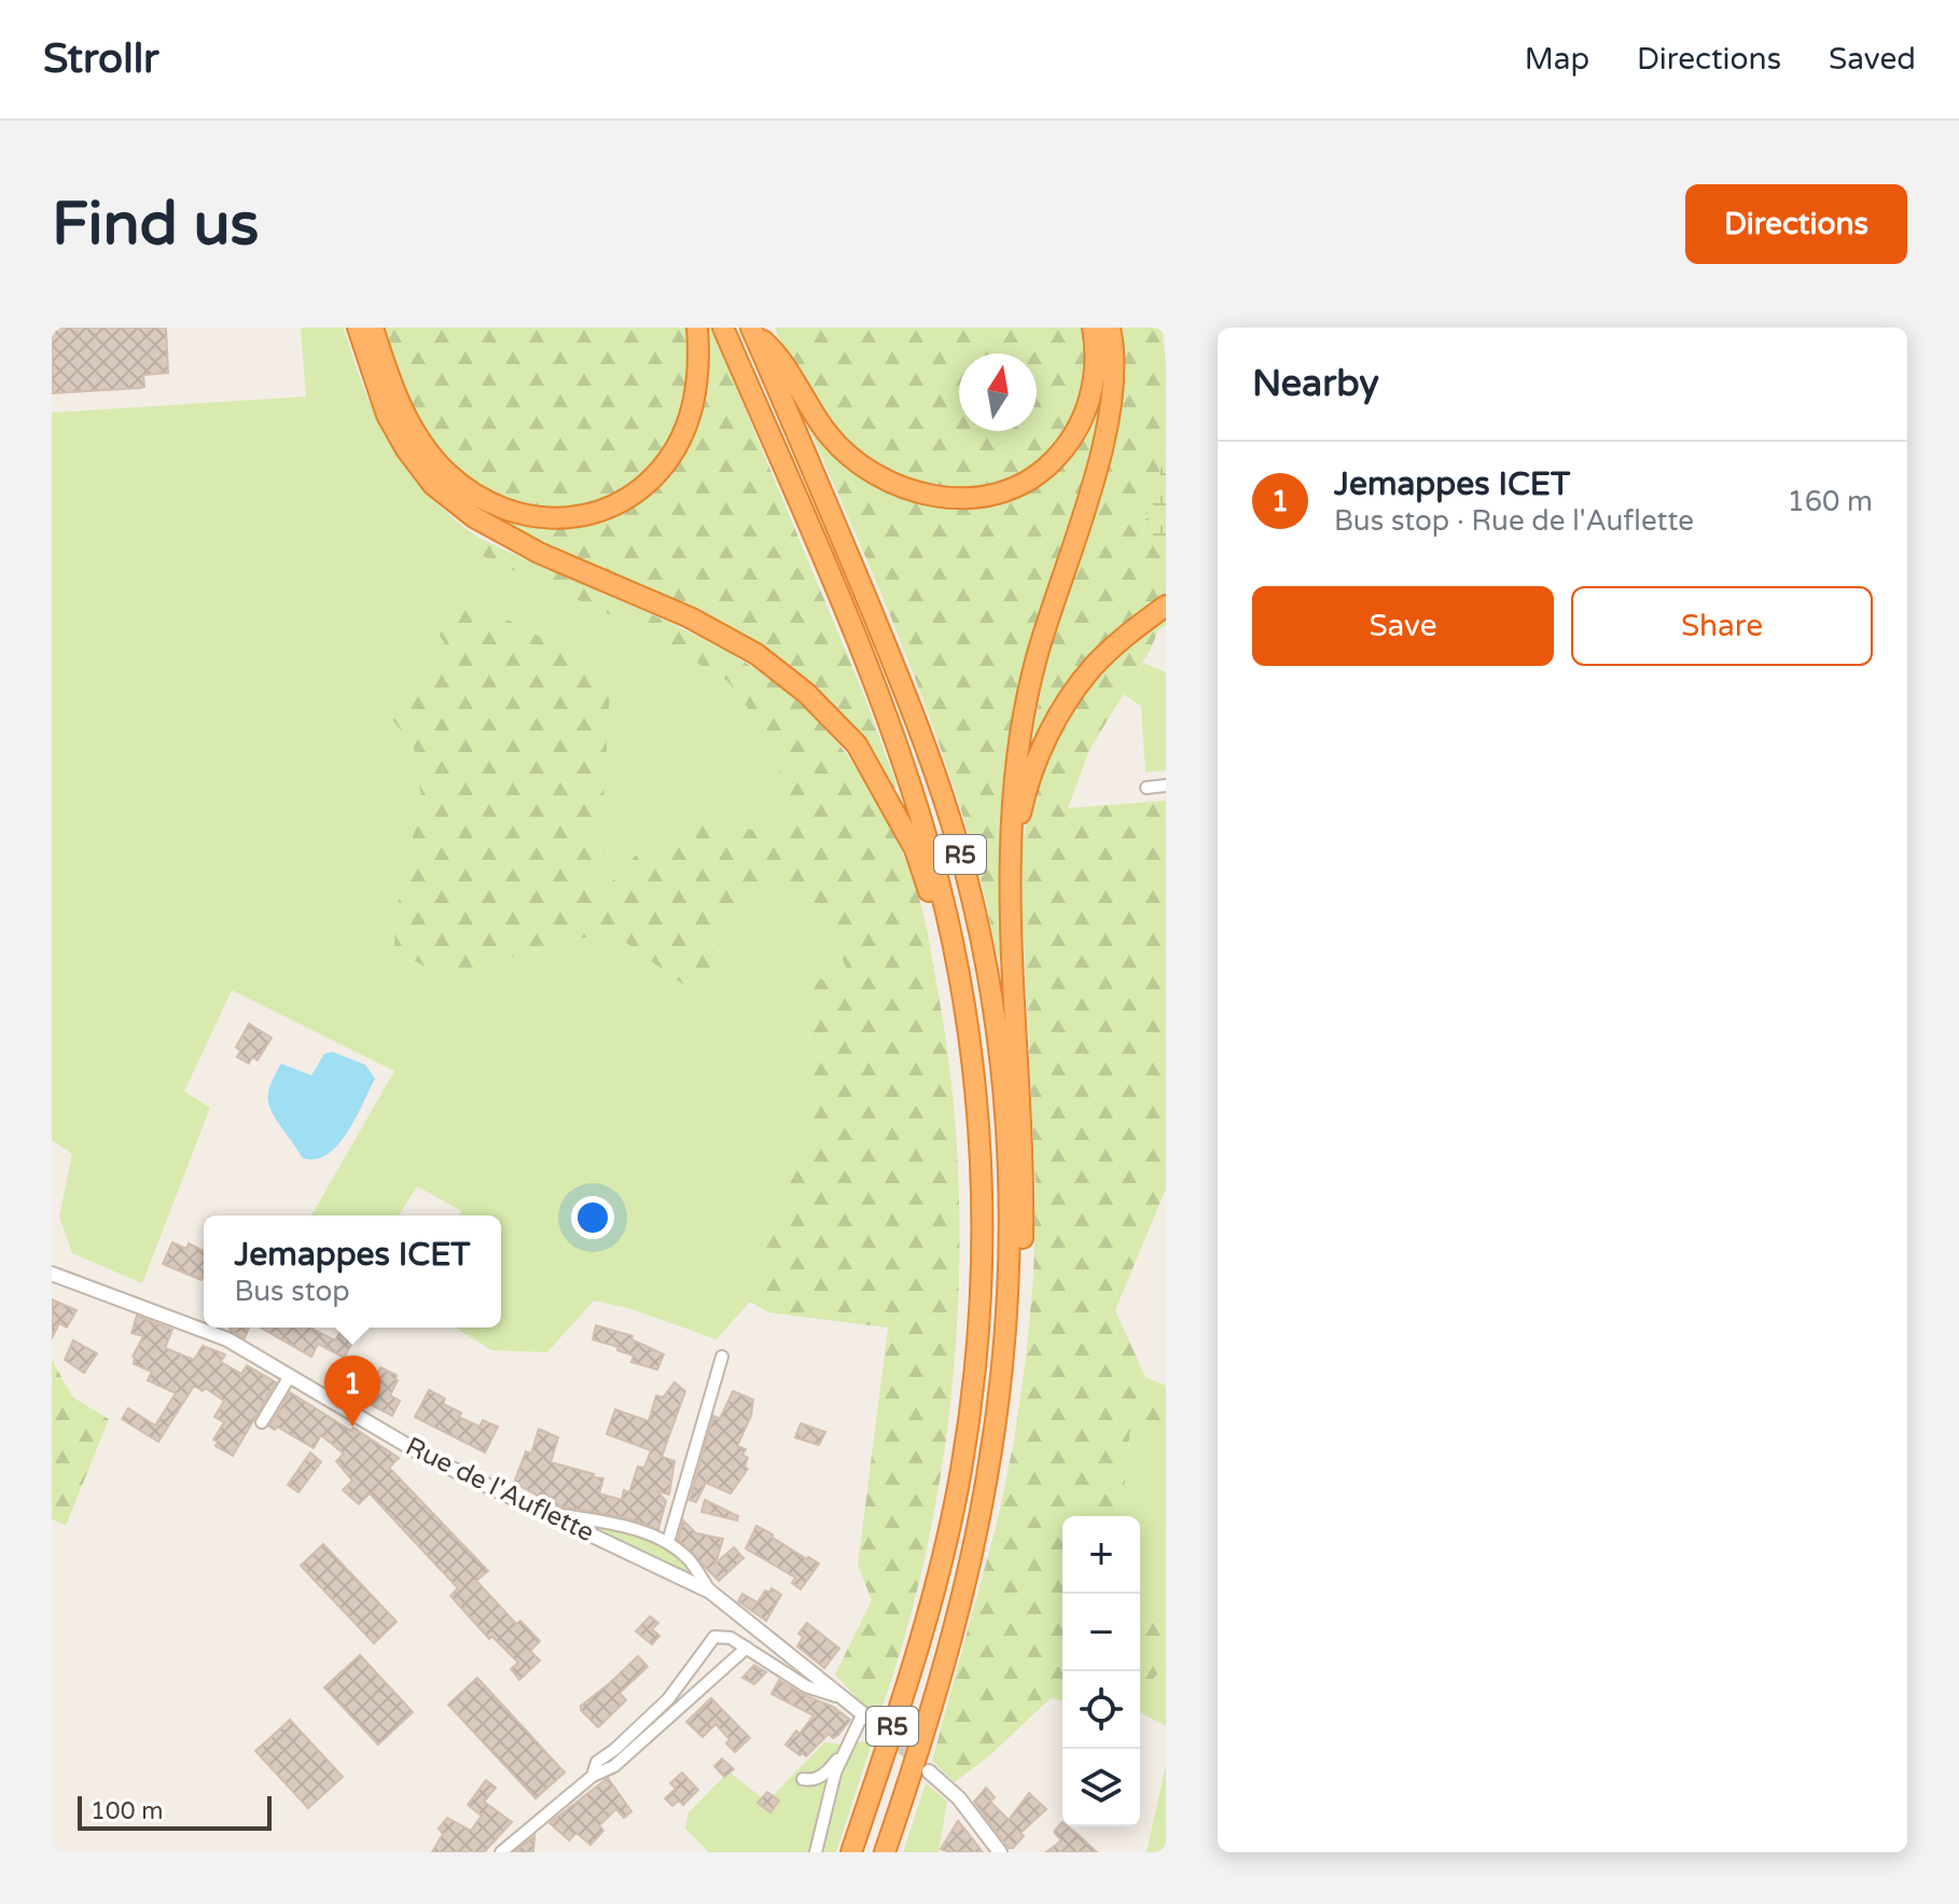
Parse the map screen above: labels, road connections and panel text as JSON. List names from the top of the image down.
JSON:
{
  "streets": {
    "highway": ["R5"],
    "street": ["Rue de l'Auflette"]
  },
  "scale_bar": "100 m",
  "north": "top",
  "page": {
    "header": "Strollr",
    "nav": ["Map", "Directions", "Saved"],
    "buttons": [
      "Directions",
      ["Save", "Share"]
    ],
    "title": "Find us",
    "heading": "Nearby",
    "list": [
      {
        "mark": "1",
        "name": "Jemappes ICET",
        "note": "Bus stop · Rue de l'Auflette",
        "value": "160 m"
      }
    ],
    "popup": ["Jemappes ICET", "Bus stop"],
    "pins": "1",
    "map_buttons": ["+", "−"],
    "scale": "100 m"
  }
}
